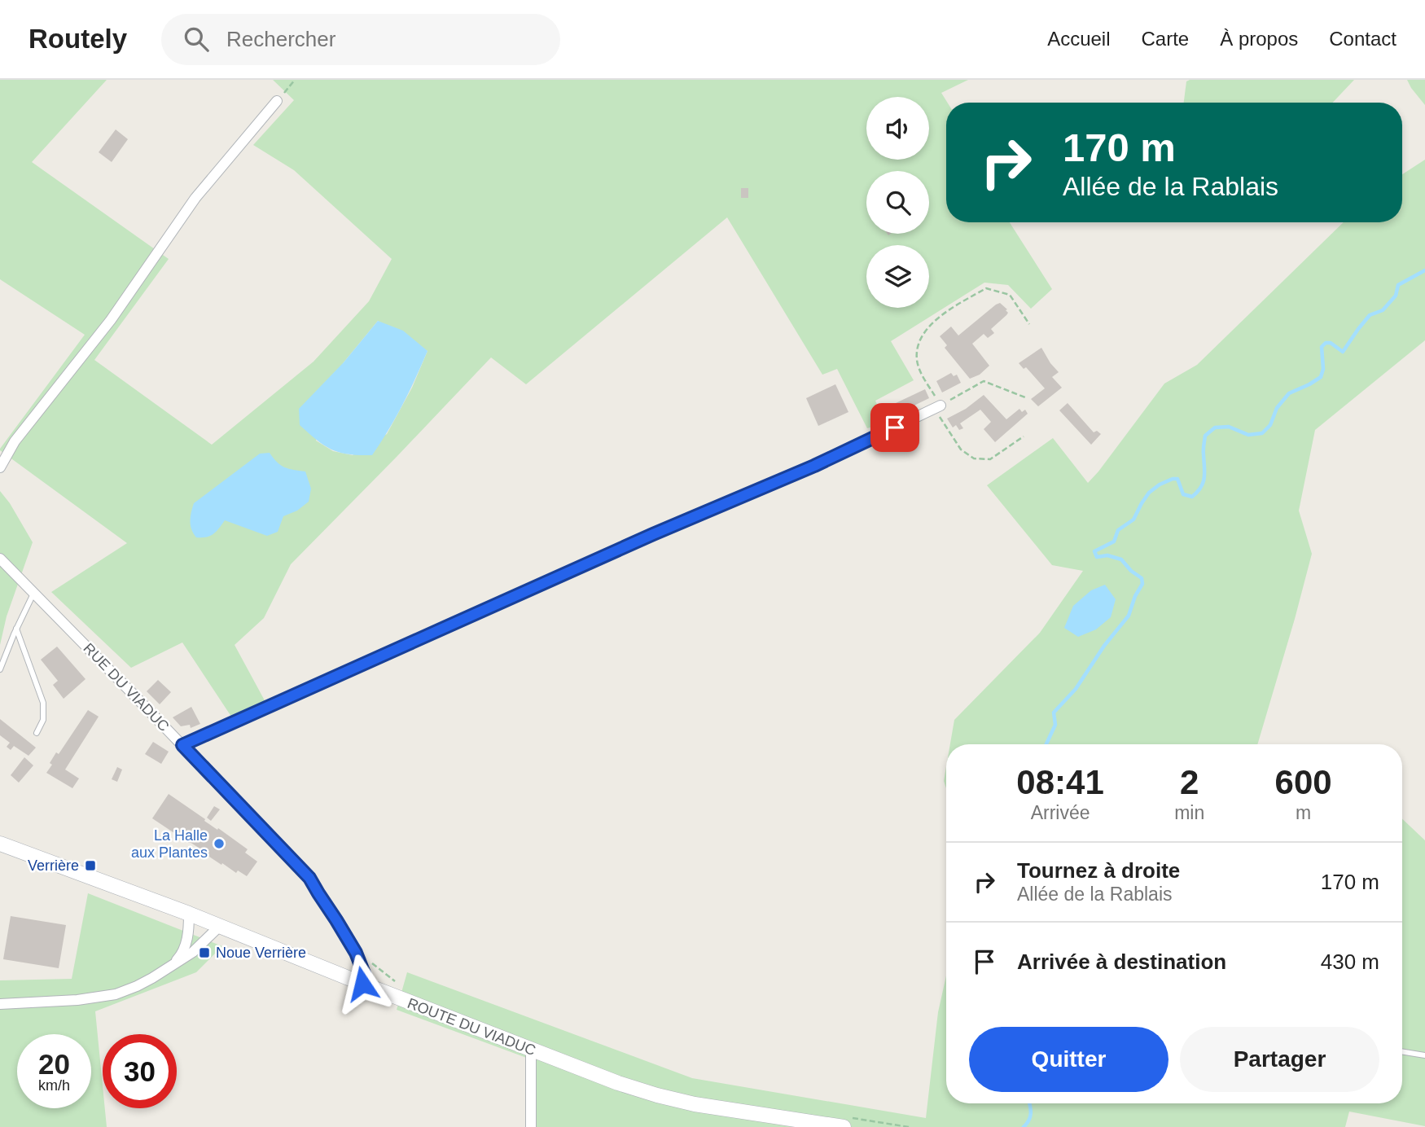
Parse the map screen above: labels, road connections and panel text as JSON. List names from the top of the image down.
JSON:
{
  "streets": {
    "street": ["RUE DU VIADUC", "ROUTE DU VIADUC"]
  },
  "crossings": [
    ["RUE DU VIADUC", "ROUTE DU VIADUC"]
  ],
  "places": {
    "other": ["La Halle aux Plantes"],
    "transit": ["Verrière", "Noue Verrière"]
  },
  "page": {
    "header": "Routely",
    "search": "Rechercher",
    "nav": [
      "Accueil",
      "Carte",
      "À propos",
      "Contact"
    ],
    "turn": ["170 m", "Allée de la Rablais"],
    "eta": [
      "08:41",
      "Arrivée",
      "2",
      "min",
      "600",
      "m"
    ],
    "list": [
      {
        "name": "Tournez à droite",
        "note": "Allée de la Rablais",
        "value": "170 m"
      },
      {
        "name": "Arrivée à destination",
        "value": "430 m"
      }
    ],
    "buttons": ["Quitter", "Partager"],
    "speed": "20 km/h",
    "limit": "30"
  }
}
